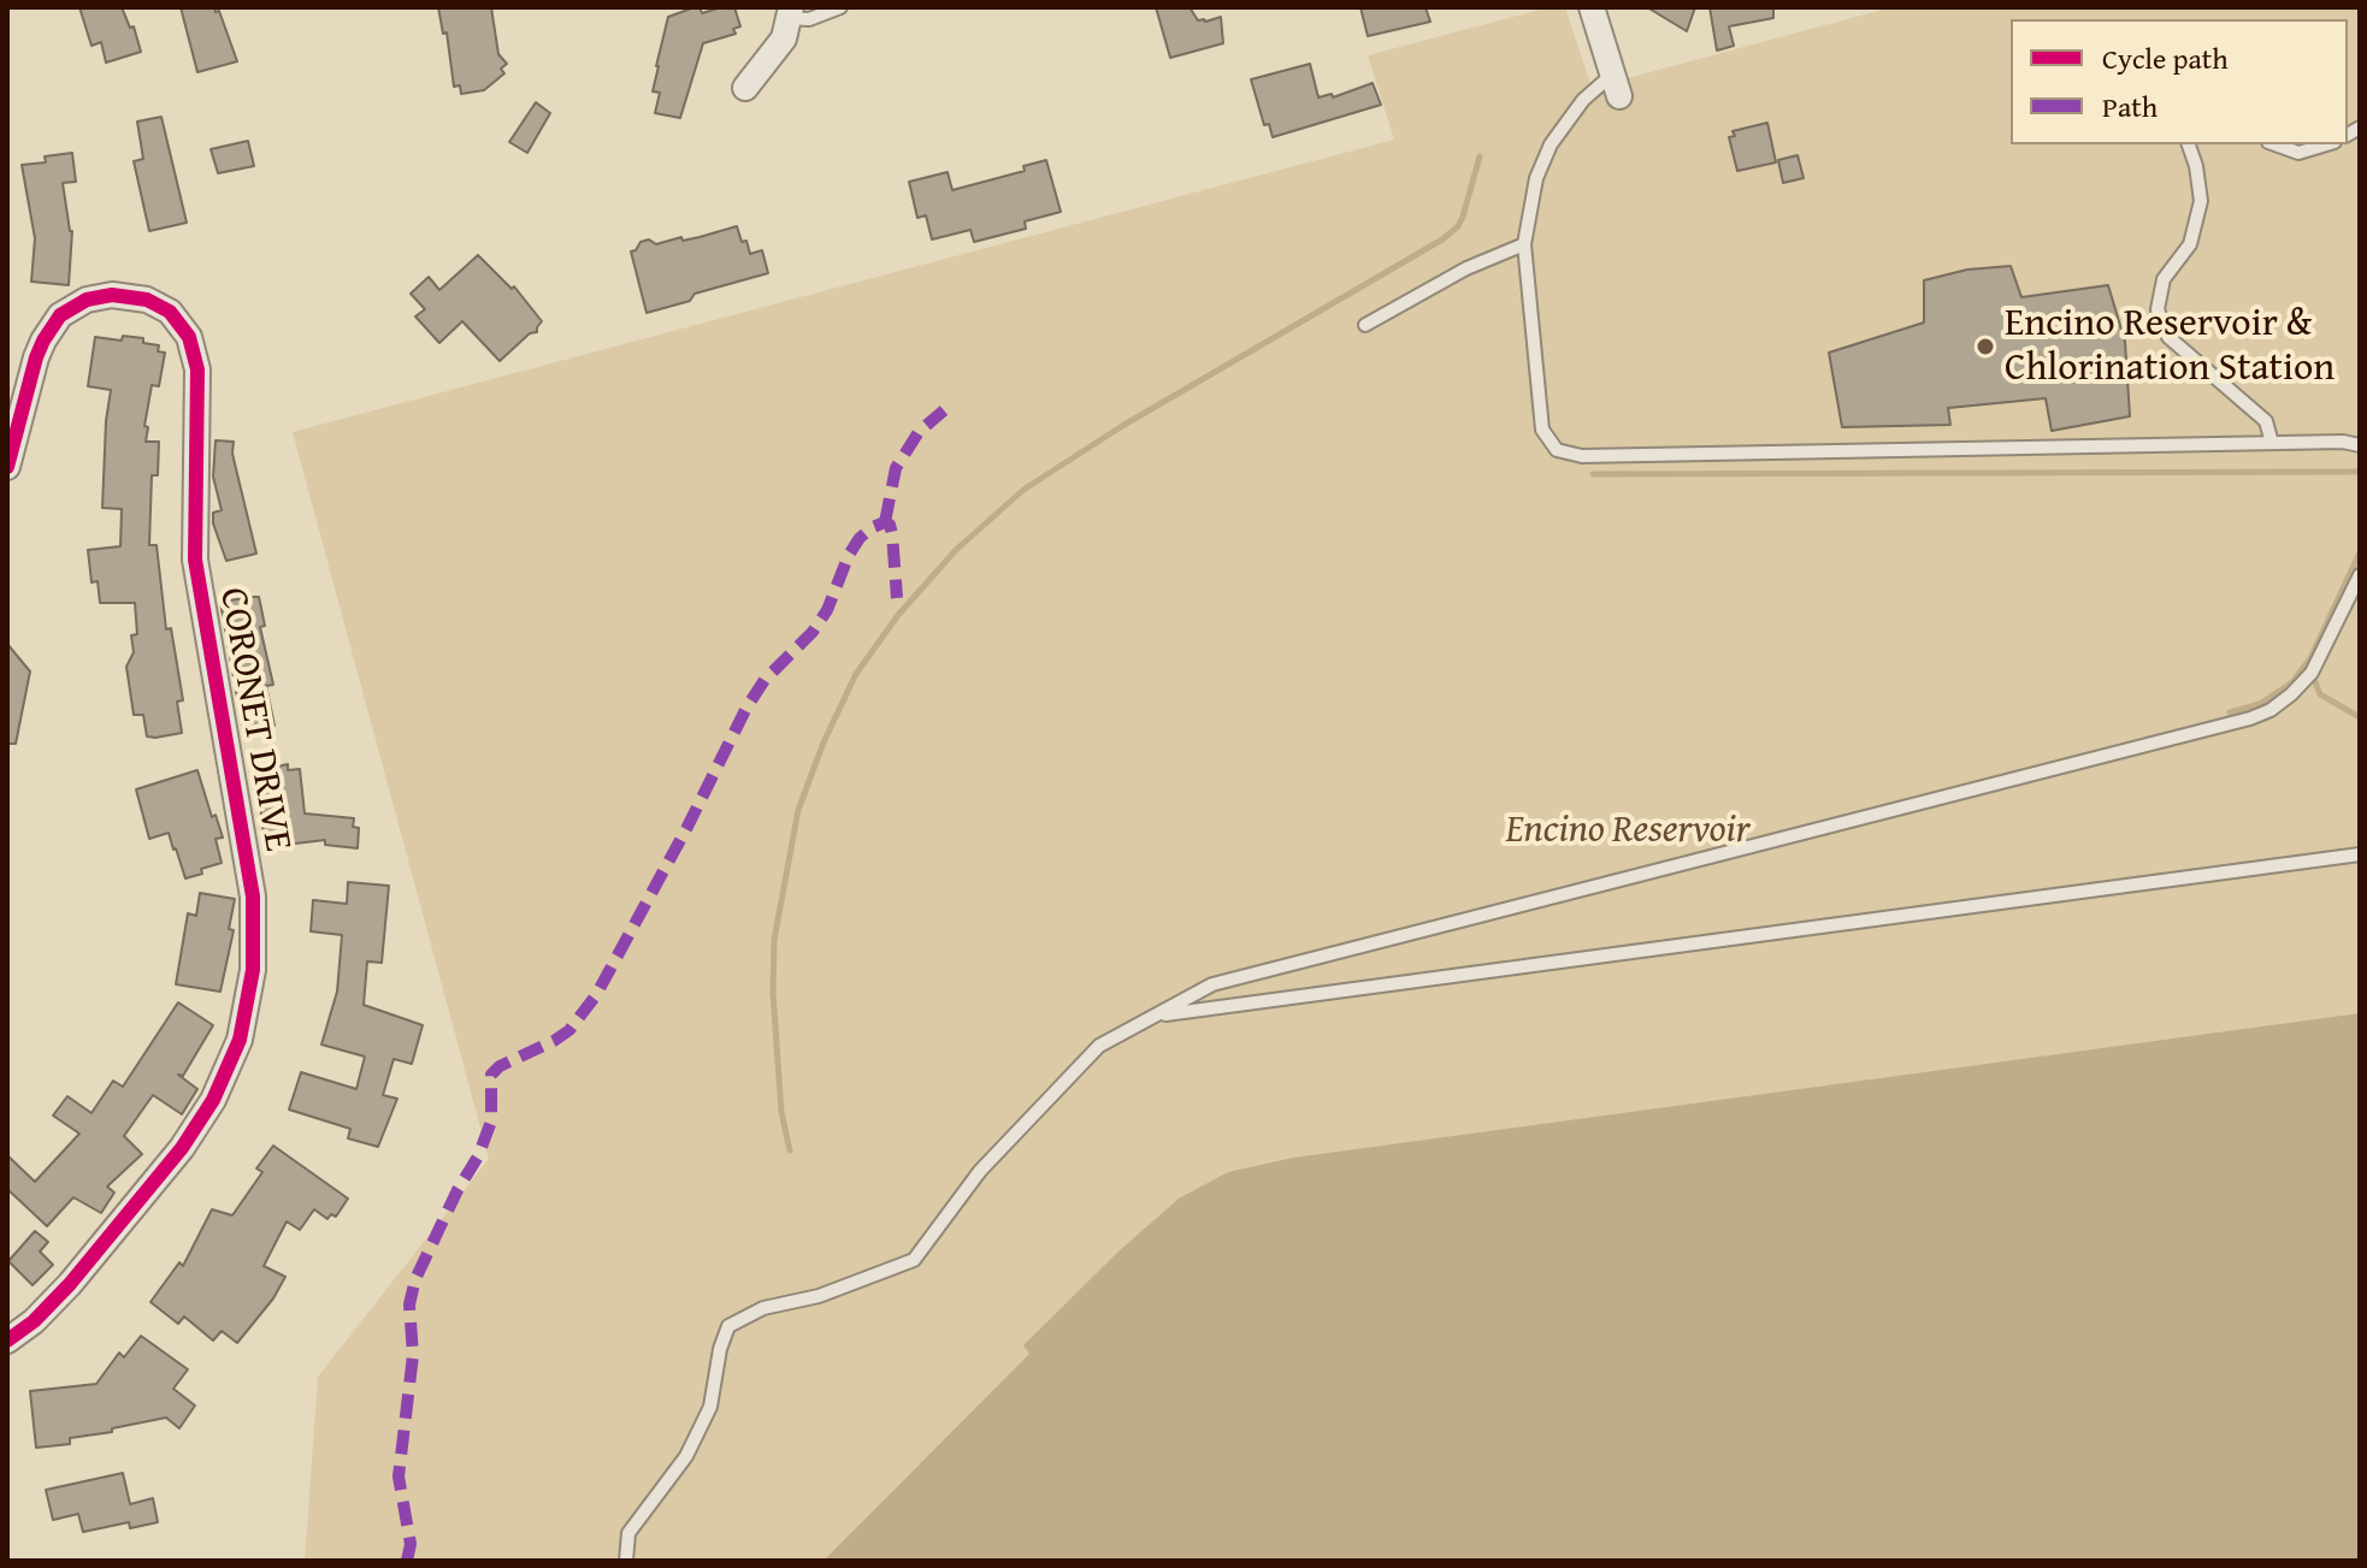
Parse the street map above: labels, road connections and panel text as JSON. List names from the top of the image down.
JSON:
{
  "streets": {
    "street": ["CORONET DRIVE"]
  },
  "parks": ["Encino Reservoir"],
  "places": ["Encino Reservoir & Chlorination Station"],
  "legend": ["Cycle path", "Path"]
}
